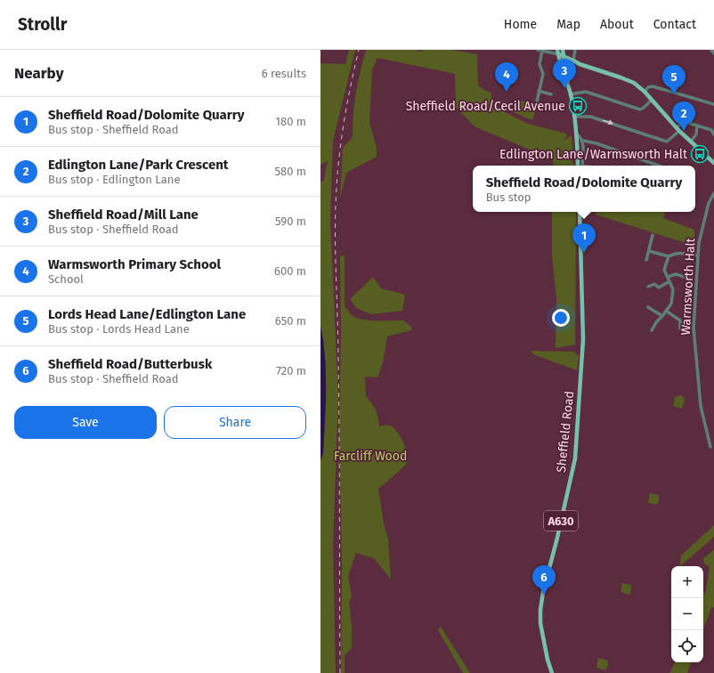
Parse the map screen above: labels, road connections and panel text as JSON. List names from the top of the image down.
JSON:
{
  "streets": {
    "main road": ["Sheffield Road", "A630"],
    "street": ["Warmsworth Halt"]
  },
  "parks": ["Farcliff Wood"],
  "places": {
    "bus stop": ["Sheffield Road/Cecil Avenue", "Edlington Lane/Warmsworth Halt"]
  },
  "page": {
    "header": "Strollr",
    "nav": [
      "Home",
      "Map",
      "About",
      "Contact"
    ],
    "heading": ["Nearby", "6 results"],
    "pins": [
      "3",
      "4",
      "5",
      "2",
      "1",
      "6"
    ],
    "list": [
      {
        "mark": "1",
        "name": "Sheffield Road/Dolomite Quarry",
        "note": "Bus stop · Sheffield Road",
        "value": "180 m"
      },
      {
        "mark": "2",
        "name": "Edlington Lane/Park Crescent",
        "note": "Bus stop · Edlington Lane",
        "value": "580 m"
      },
      {
        "mark": "3",
        "name": "Sheffield Road/Mill Lane",
        "note": "Bus stop · Sheffield Road",
        "value": "590 m"
      },
      {
        "mark": "4",
        "name": "Warmsworth Primary School",
        "note": "School",
        "value": "600 m"
      },
      {
        "mark": "5",
        "name": "Lords Head Lane/Edlington Lane",
        "note": "Bus stop · Lords Head Lane",
        "value": "650 m"
      },
      {
        "mark": "6",
        "name": "Sheffield Road/Butterbusk",
        "note": "Bus stop · Sheffield Road",
        "value": "720 m"
      }
    ],
    "popup": ["Sheffield Road/Dolomite Quarry", "Bus stop"],
    "buttons": ["Save", "Share"],
    "map_buttons": ["+", "−"]
  }
}
